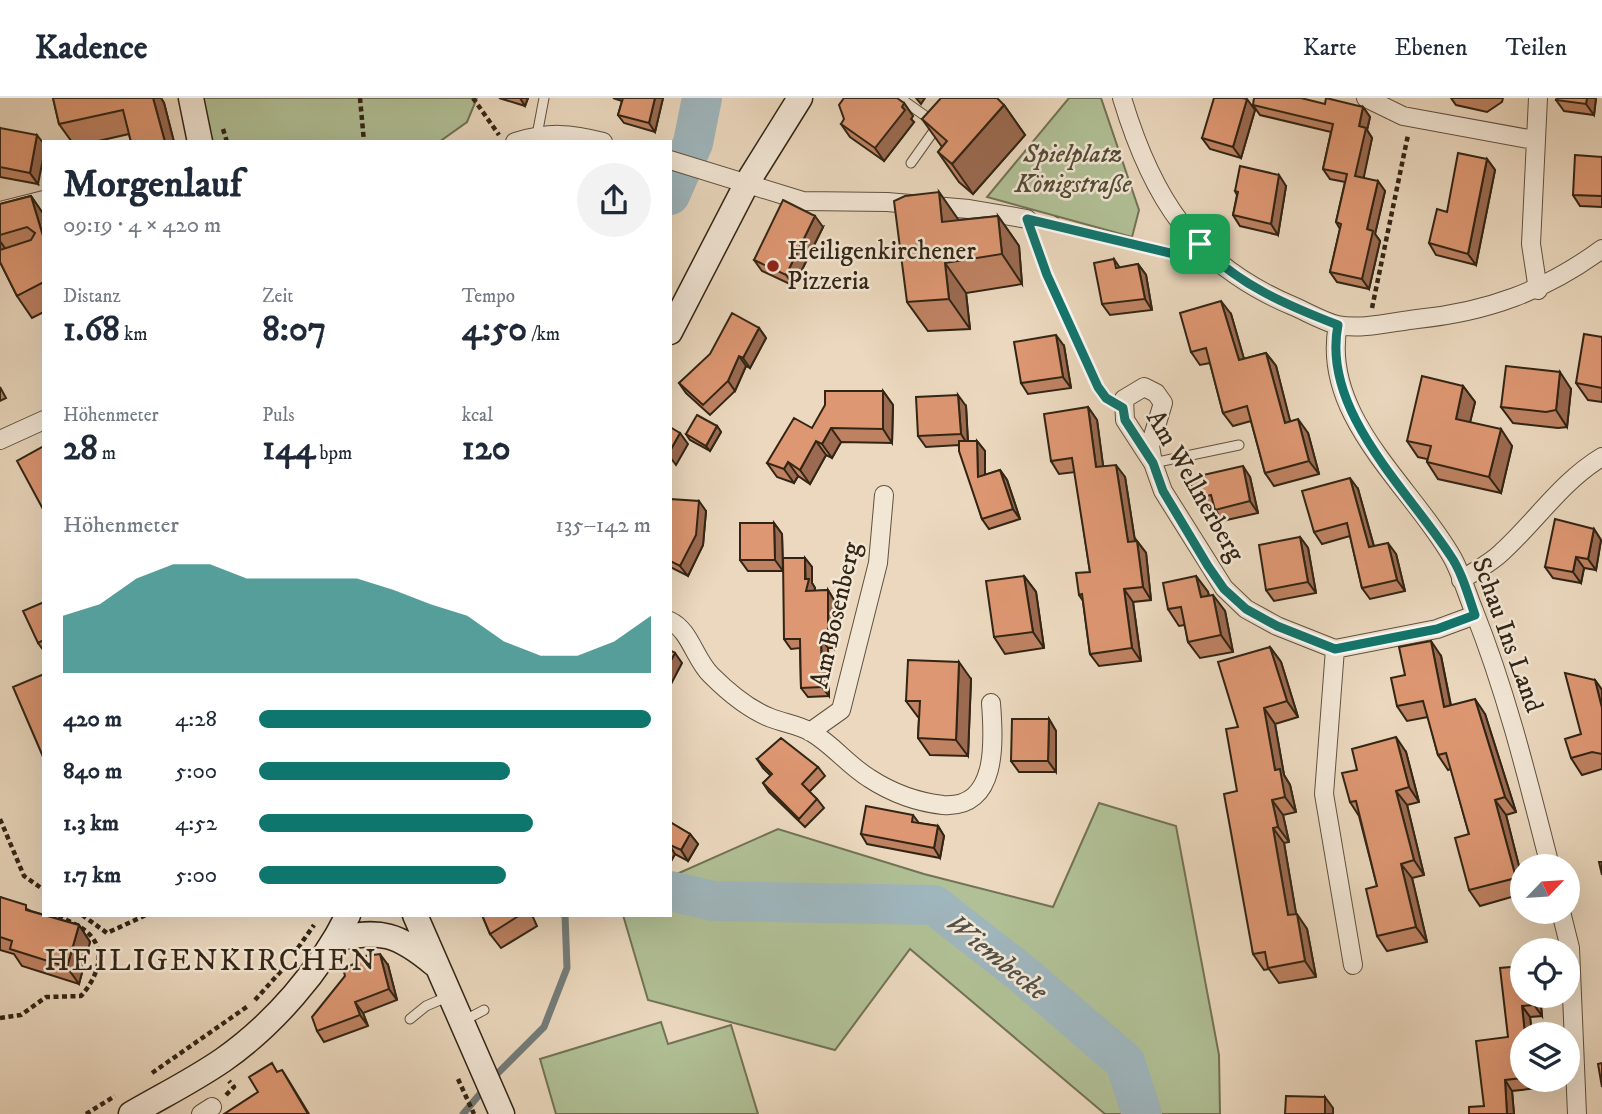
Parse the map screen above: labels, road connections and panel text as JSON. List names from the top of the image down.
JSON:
{
  "streets": {
    "street": ["Am Wellnerberg", "Am Bosenberg", "Schau Ins Land"]
  },
  "districts": ["HEILIGENKIRCHEN"],
  "water": ["Wiembecke"],
  "parks": ["Spielplatz Königstraße"],
  "places": ["Heiligenkirchener Pizzeria"],
  "north": "top right",
  "page": {
    "header": "Kadence",
    "nav": ["Karte", "Ebenen", "Teilen"],
    "heading": ["Morgenlauf", "09:19 · 4 × 420 m"],
    "stats": [
      ["Distanz", "1.68 km"],
      ["Zeit", "8:07"],
      ["Tempo", "4:50 /km"],
      ["Höhenmeter", "28 m"],
      ["Puls", "144 bpm"],
      ["kcal", "120"]
    ],
    "chart": ["Höhenmeter", "135–142 m"],
    "list": [
      {
        "name": "420 m",
        "note": "4:28"
      },
      {
        "name": "840 m",
        "note": "5:00"
      },
      {
        "name": "1.3 km",
        "note": "4:52"
      },
      {
        "name": "1.7 km",
        "note": "5:00"
      }
    ]
  }
}
